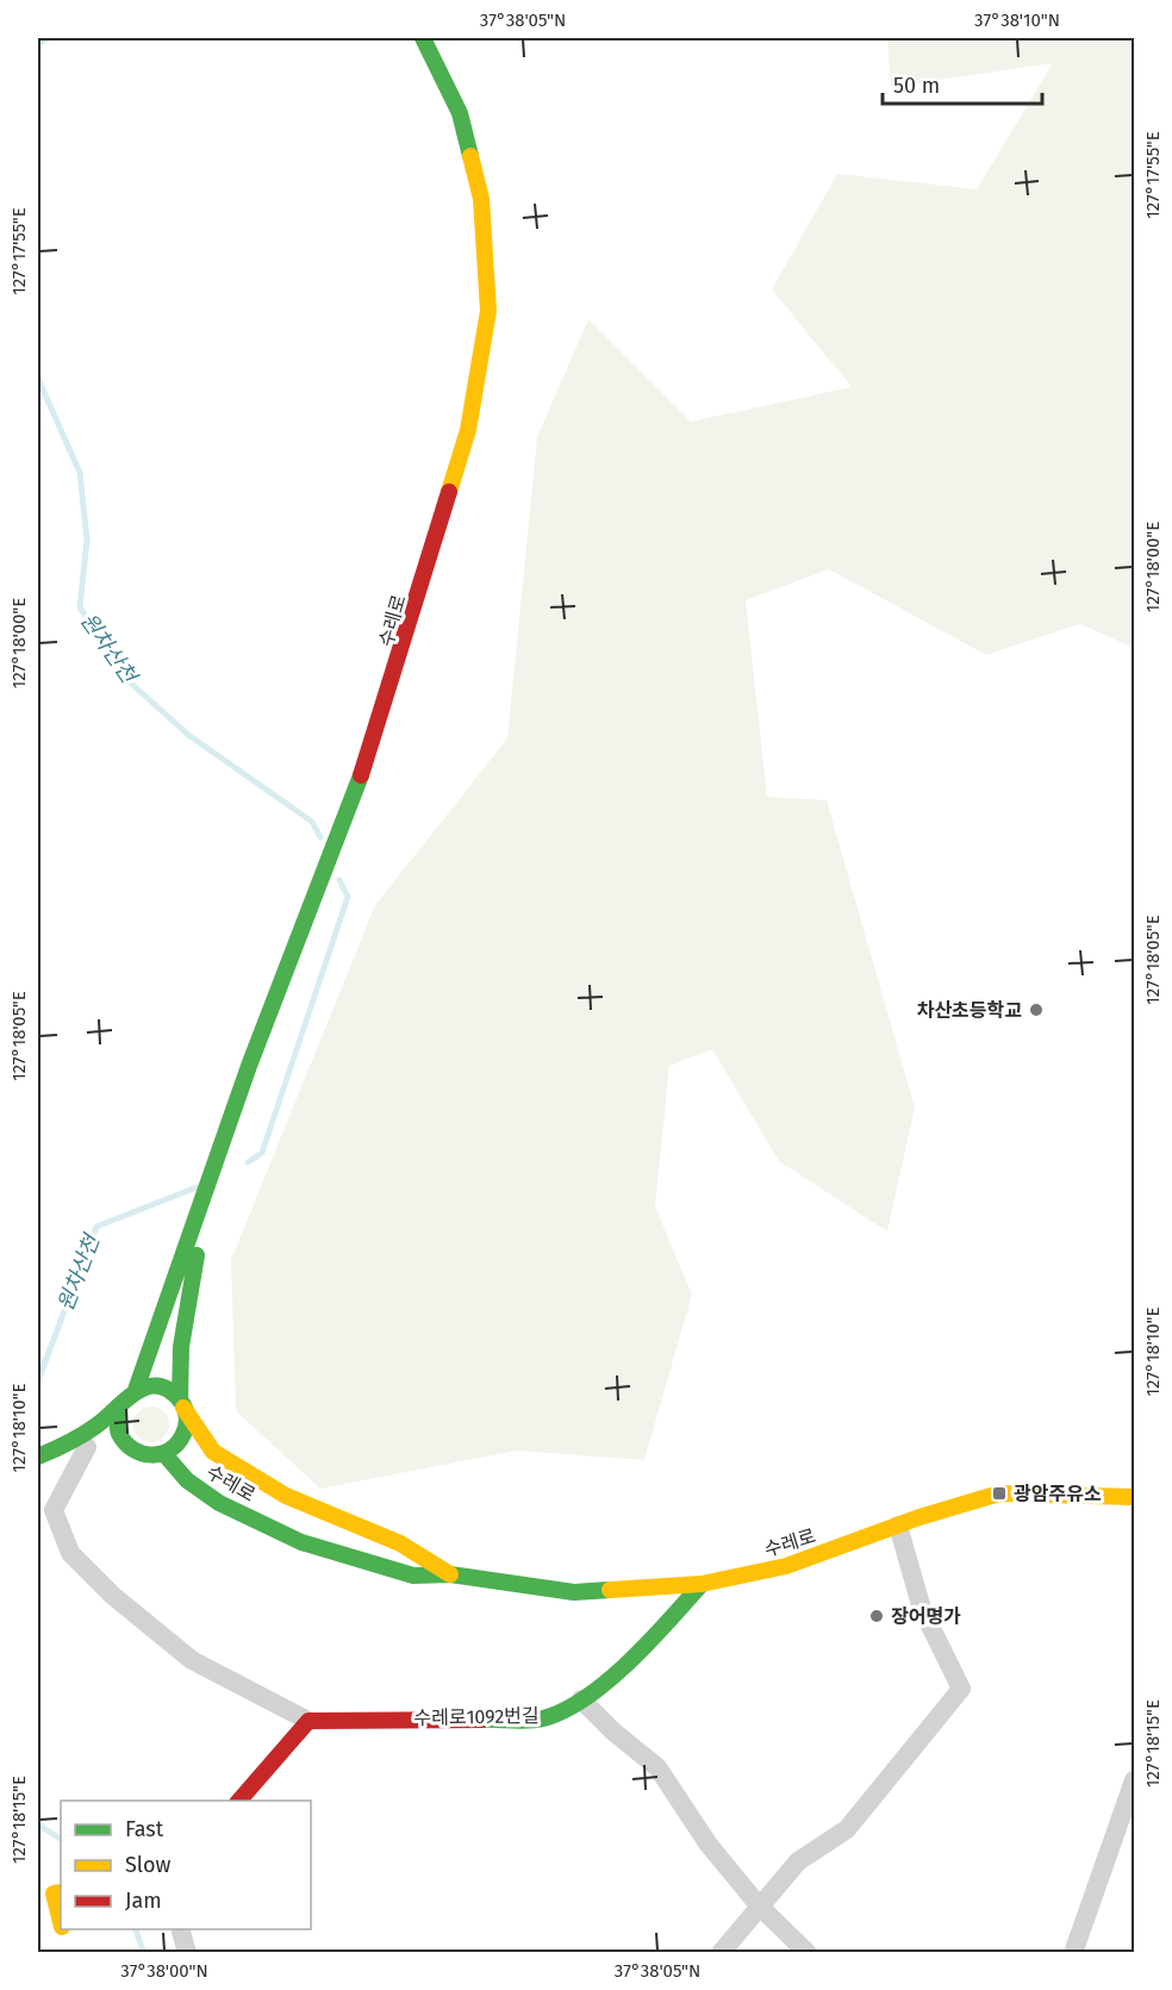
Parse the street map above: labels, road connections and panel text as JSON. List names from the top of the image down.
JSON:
{
  "streets": {
    "main road": ["수레로", "수레로1092번길"]
  },
  "crossings": [
    ["수레로", "수레로1092번길"]
  ],
  "water": ["원차산천"],
  "places": {
    "other": ["차산초등학교", "장어명가"],
    "transit": ["광암주유소"]
  },
  "legend": ["Fast", "Slow", "Jam"],
  "scale_bar": "50 m",
  "coordinates": [
    "37°38'05\"N",
    "37°38'10\"N",
    "127°17'55\"E",
    "127°18'00\"E",
    "127°18'05\"E",
    "127°18'10\"E",
    "127°18'15\"E",
    "37°38'00\"N"
  ]
}
